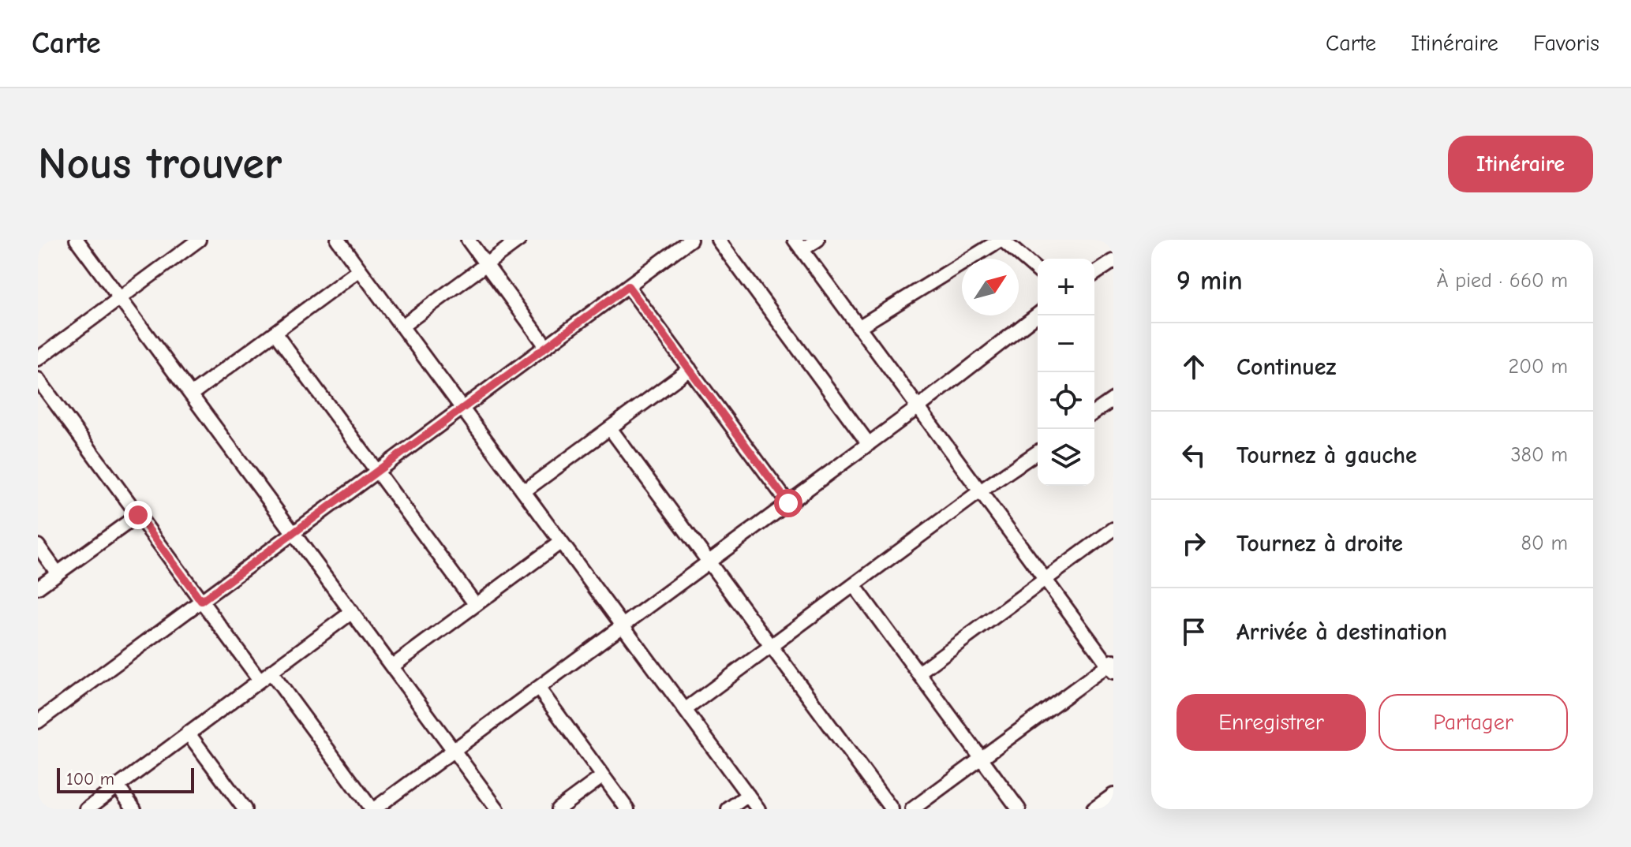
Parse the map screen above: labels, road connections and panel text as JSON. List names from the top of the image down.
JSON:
{
  "scale_bar": "100 m",
  "north": "top right",
  "page": {
    "header": "Carte",
    "nav": ["Carte", "Itinéraire", "Favoris"],
    "buttons": [
      "Itinéraire",
      ["Enregistrer", "Partager"]
    ],
    "title": "Nous trouver",
    "heading": ["9 min", "À pied · 660 m"],
    "map_buttons": ["+", "−"],
    "list": [
      ["Continuez", "200 m"],
      ["Tournez à gauche", "380 m"],
      ["Tournez à droite", "80 m"],
      "Arrivée à destination"
    ],
    "scale": "100 m"
  }
}
